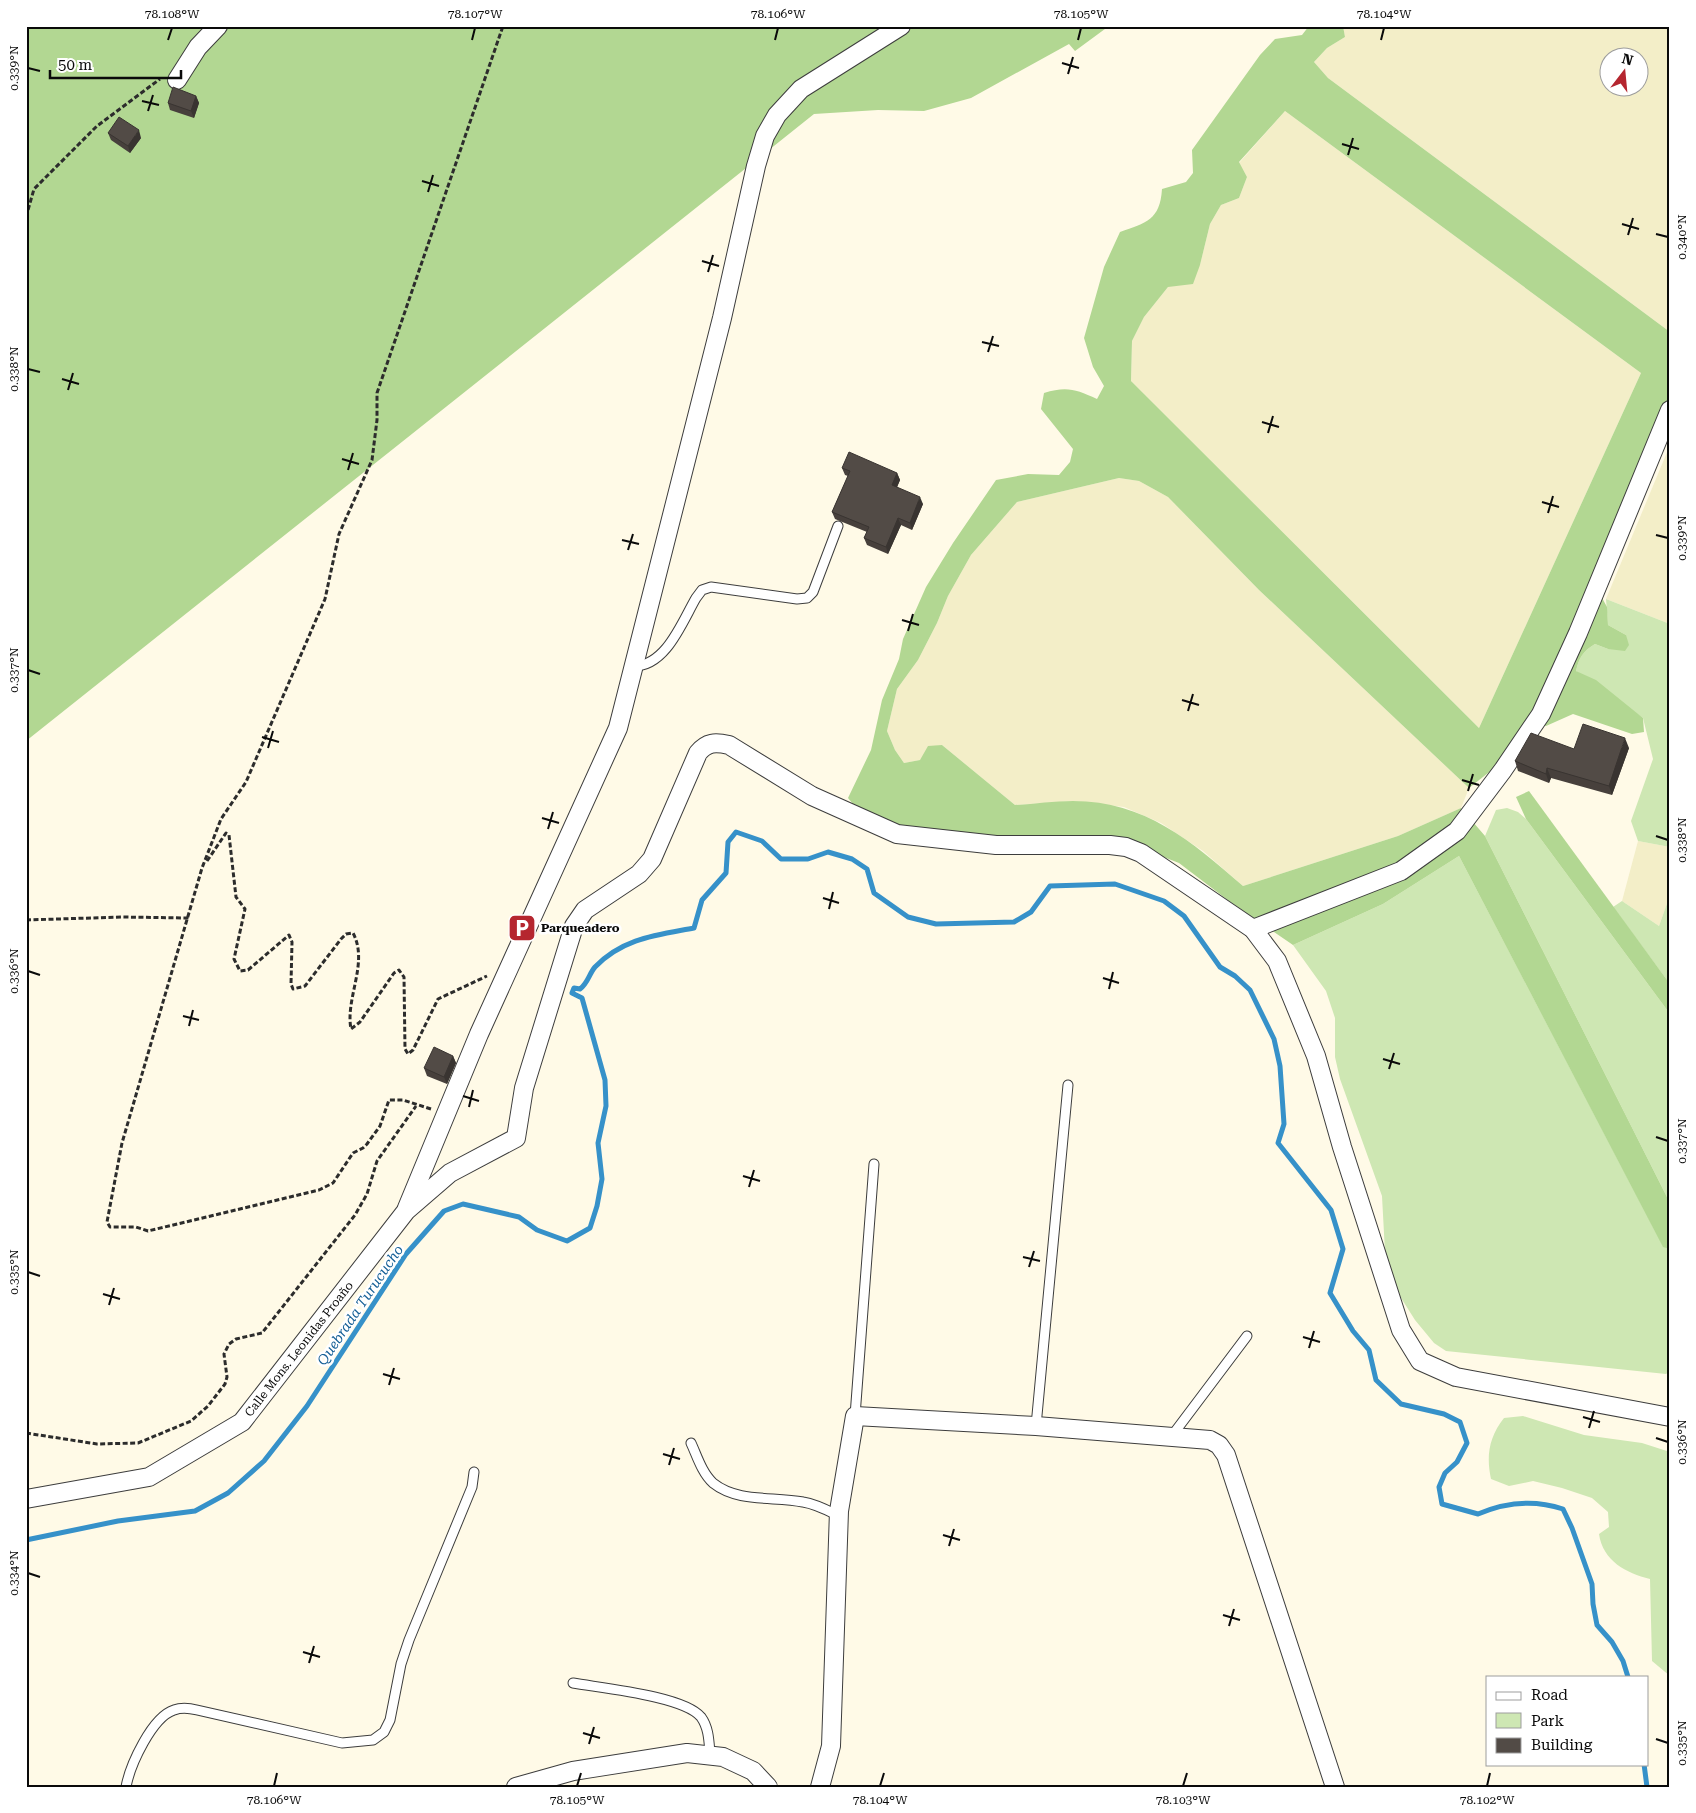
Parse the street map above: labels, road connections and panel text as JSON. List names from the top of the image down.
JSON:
{
  "streets": {
    "street": ["Calle Mons. Leonidas Proaño"]
  },
  "water": ["Quebrada Turucucho"],
  "places": {
    "parking": ["Parqueadero"]
  },
  "legend": ["Road", "Park", "Building"],
  "scale_bar": "50 m",
  "north": "top",
  "coordinates": [
    "78.108°W",
    "78.107°W",
    "78.106°W",
    "78.105°W",
    "78.104°W",
    "0.339°N",
    "0.340°N",
    "0.338°N",
    "0.337°N",
    "0.336°N",
    "0.335°N",
    "0.334°N",
    "78.103°W",
    "78.102°W"
  ]
}
